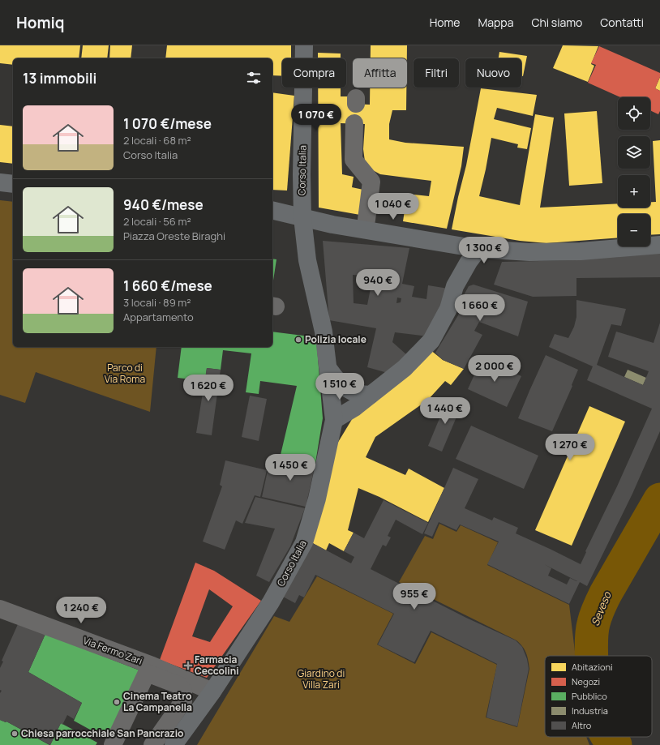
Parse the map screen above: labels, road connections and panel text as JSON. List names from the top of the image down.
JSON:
{
  "streets": {
    "street": ["Corso Italia", "Via Fermo Zari"]
  },
  "crossings": [
    ["Corso Italia", "Via Fermo Zari"]
  ],
  "water": ["Seveso"],
  "parks": ["Parco di Via Roma", "Giardino di Villa Zari"],
  "places": {
    "other": ["Polizia locale", "Cinema Teatro La Campanella", "Chiesa parrocchiale San Pancrazio"],
    "health": ["Farmacia Ceccolini"]
  },
  "legend": [
    "Abitazioni",
    "Negozi",
    "Pubblico",
    "Industria",
    "Altro"
  ],
  "page": {
    "header": "Homiq",
    "nav": [
      "Home",
      "Mappa",
      "Chi siamo",
      "Contatti"
    ],
    "chip": [
      "Compra",
      "Affitta",
      "Filtri",
      "Nuovo"
    ],
    "heading": "13 immobili",
    "map_buttons": ["+", "−"],
    "list": [
      {
        "name": "1 070 €/mese",
        "note": "2 locali · 68 m² · Corso Italia"
      },
      {
        "name": "940 €/mese",
        "note": "2 locali · 56 m² · Piazza Oreste Biraghi"
      },
      {
        "name": "1 660 €/mese",
        "note": "3 locali · 89 m² · Appartamento"
      }
    ],
    "price": [
      "1 070 €",
      "1 040 €",
      "1 300 €",
      "940 €",
      "1 660 €",
      "2 000 €",
      "1 510 €",
      "1 620 €",
      "1 440 €",
      "1 270 €",
      "1 450 €",
      "955 €",
      "1 240 €"
    ]
  }
}
